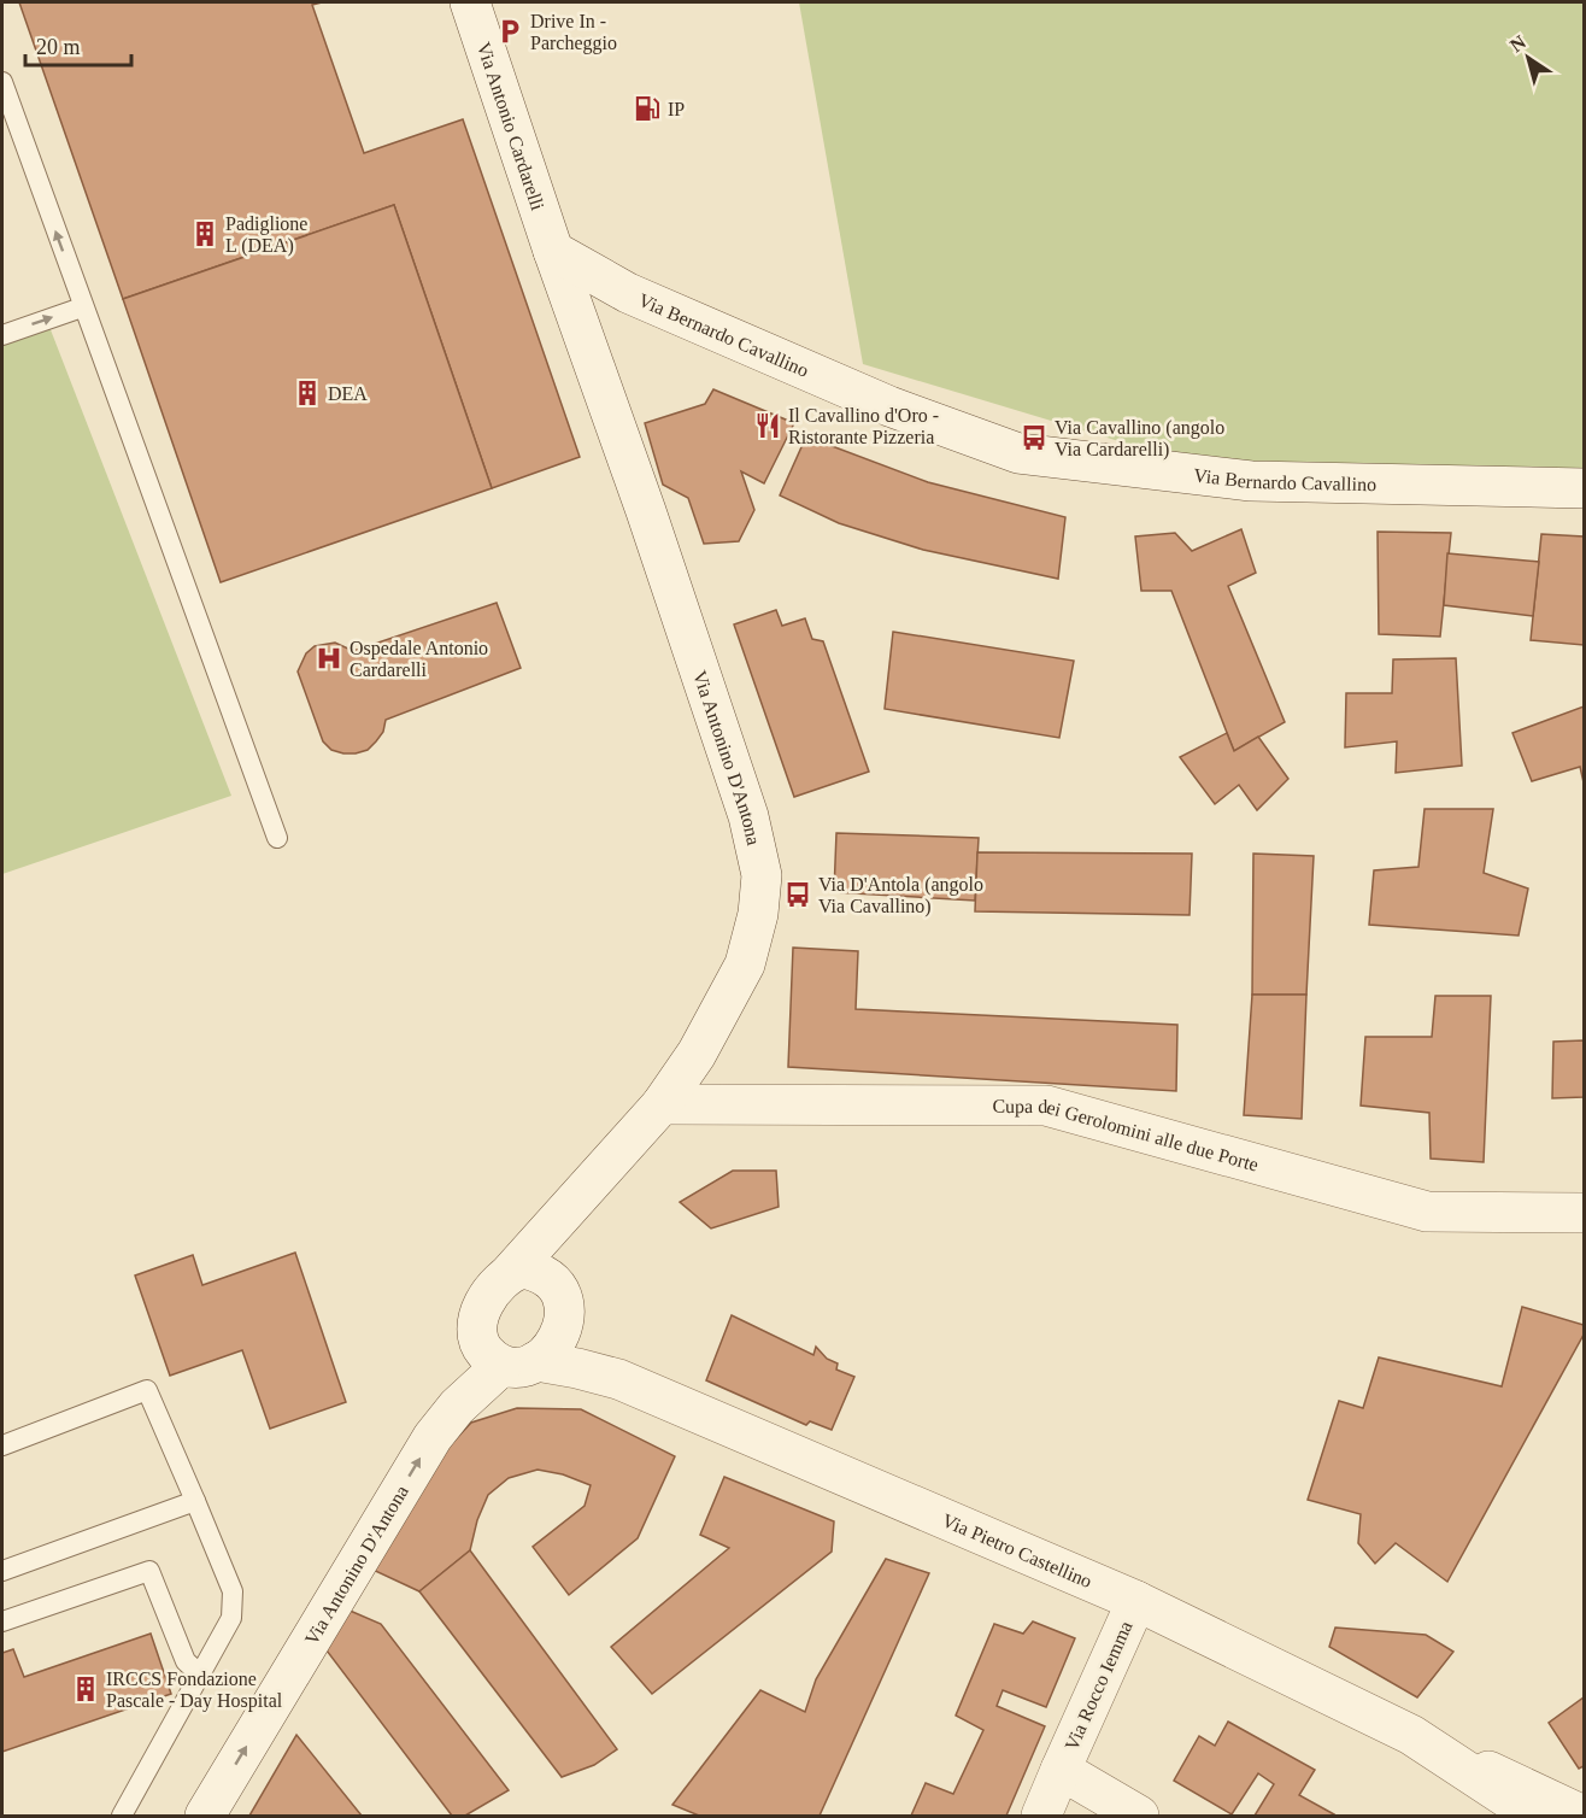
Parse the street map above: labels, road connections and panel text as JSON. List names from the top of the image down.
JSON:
{
  "streets": {
    "main road": [
      "Via Antonio Cardarelli",
      "Via Bernardo Cavallino",
      "Via Antonino D'Antona",
      "Cupa dei Gerolomini alle due Porte",
      "Via Pietro Castellino",
      "Via Rocco Iemma"
    ]
  },
  "crossings": [
    ["Via Antonio Cardarelli", "Via Bernardo Cavallino"],
    ["Via Antonio Cardarelli", "Via Antonino D'Antona"],
    ["Via Bernardo Cavallino", "Via Antonino D'Antona"],
    ["Via Antonino D'Antona", "Cupa dei Gerolomini alle due Porte"],
    ["Via Antonino D'Antona", "Via Pietro Castellino"],
    ["Via Pietro Castellino", "Via Rocco Iemma"]
  ],
  "places": {
    "parking": ["Drive In - Parcheggio"],
    "fuel station": ["IP"],
    "building": ["Padiglione L (DEA)", "DEA", "IRCCS Fondazione Pascale - Day Hospital"],
    "restaurant": ["Il Cavallino d'Oro - Ristorante Pizzeria"],
    "bus stop": ["Via Cavallino (angolo Via Cardarelli)", "Via D'Antola (angolo Via Cavallino)"],
    "hospital": ["Ospedale Antonio Cardarelli"]
  },
  "scale_bar": "20 m",
  "north": "top left"
}
